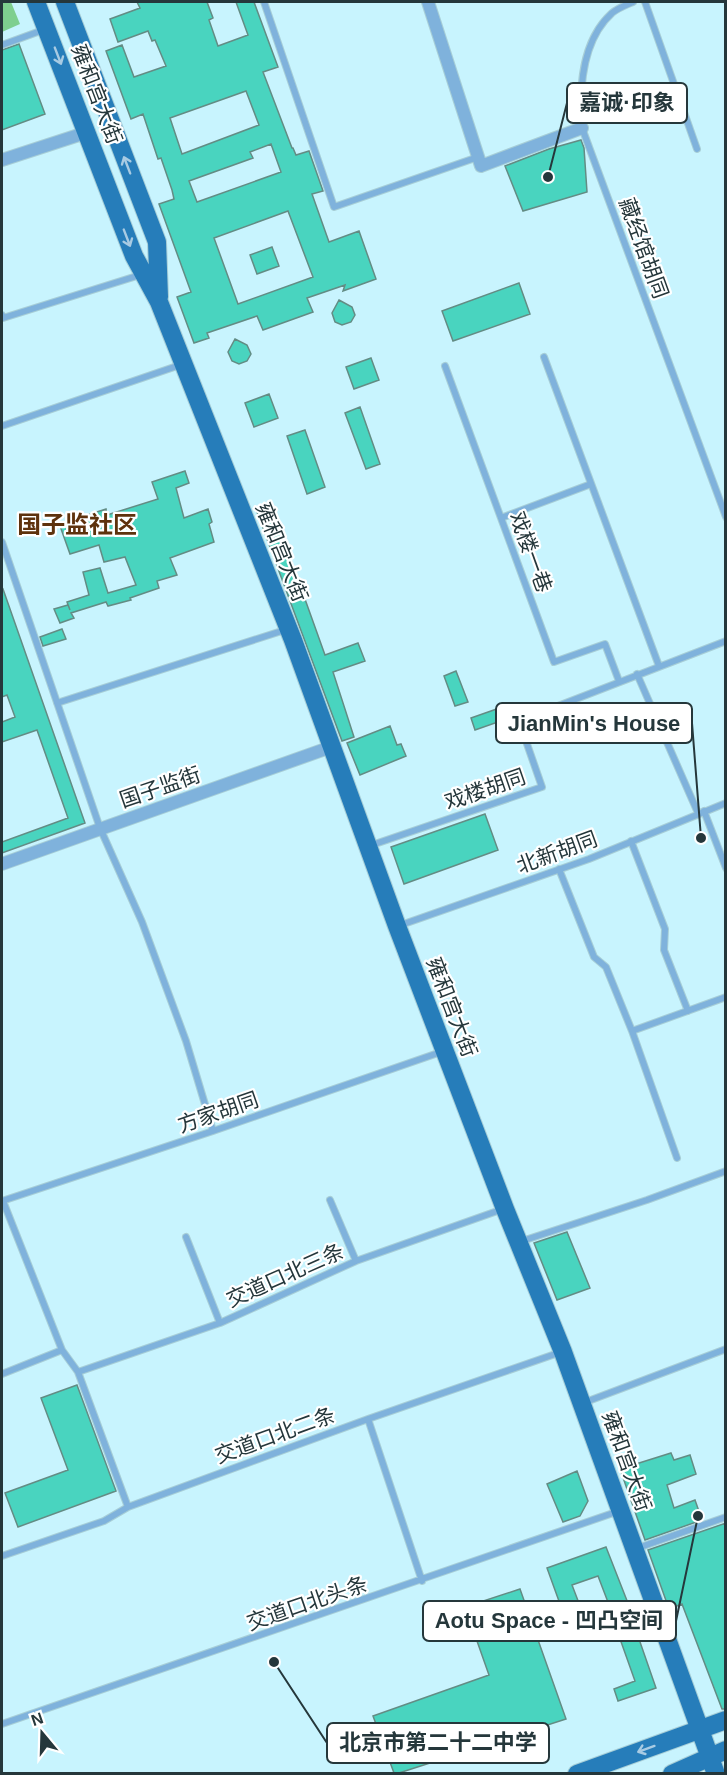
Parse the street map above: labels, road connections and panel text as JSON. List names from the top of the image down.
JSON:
{
  "streets": {
    "main road": ["雍和宫大街"],
    "street": ["国子监街"],
    "lane": [
      "藏经馆胡同",
      "戏楼一巷",
      "戏楼胡同",
      "北新胡同",
      "方家胡同",
      "交道口北三条",
      "交道口北二条",
      "交道口北头条"
    ]
  },
  "crossings": [
    ["雍和宫大街", "国子监街"],
    ["雍和宫大街", "戏楼胡同"],
    ["雍和宫大街", "北新胡同"],
    ["雍和宫大街", "方家胡同"],
    ["雍和宫大街", "交道口北三条"],
    ["雍和宫大街", "交道口北二条"],
    ["雍和宫大街", "交道口北头条"],
    ["戏楼一巷", "戏楼胡同"]
  ],
  "districts": ["国子监社区"],
  "places": [
    "嘉诚·印象",
    "JianMin's House",
    "Aotu Space - 凹凸空间",
    "北京市第二十二中学"
  ],
  "north": "top"
}
